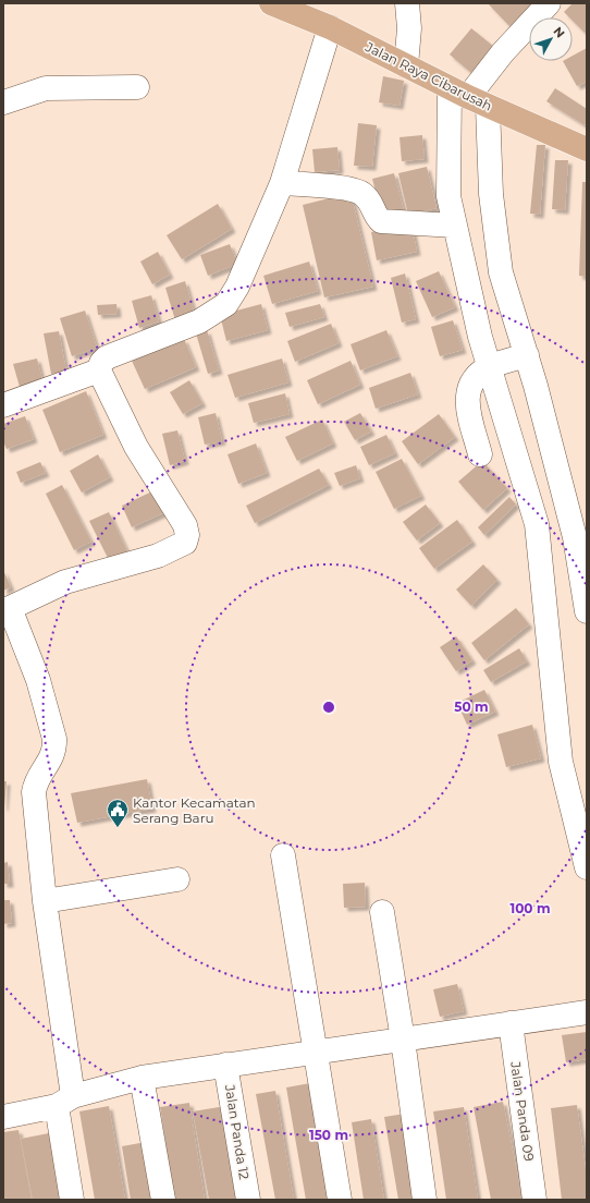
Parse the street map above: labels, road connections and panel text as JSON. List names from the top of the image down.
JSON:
{
  "streets": {
    "main road": ["Jalan Raya Cibarusah"],
    "street": ["Jalan Panda 09", "Jalan Panda 12"]
  },
  "places": {
    "public building": ["Kantor Kecamatan Serang Baru"]
  },
  "north": "top right",
  "rings": ["50 m", "100 m", "150 m"]
}
